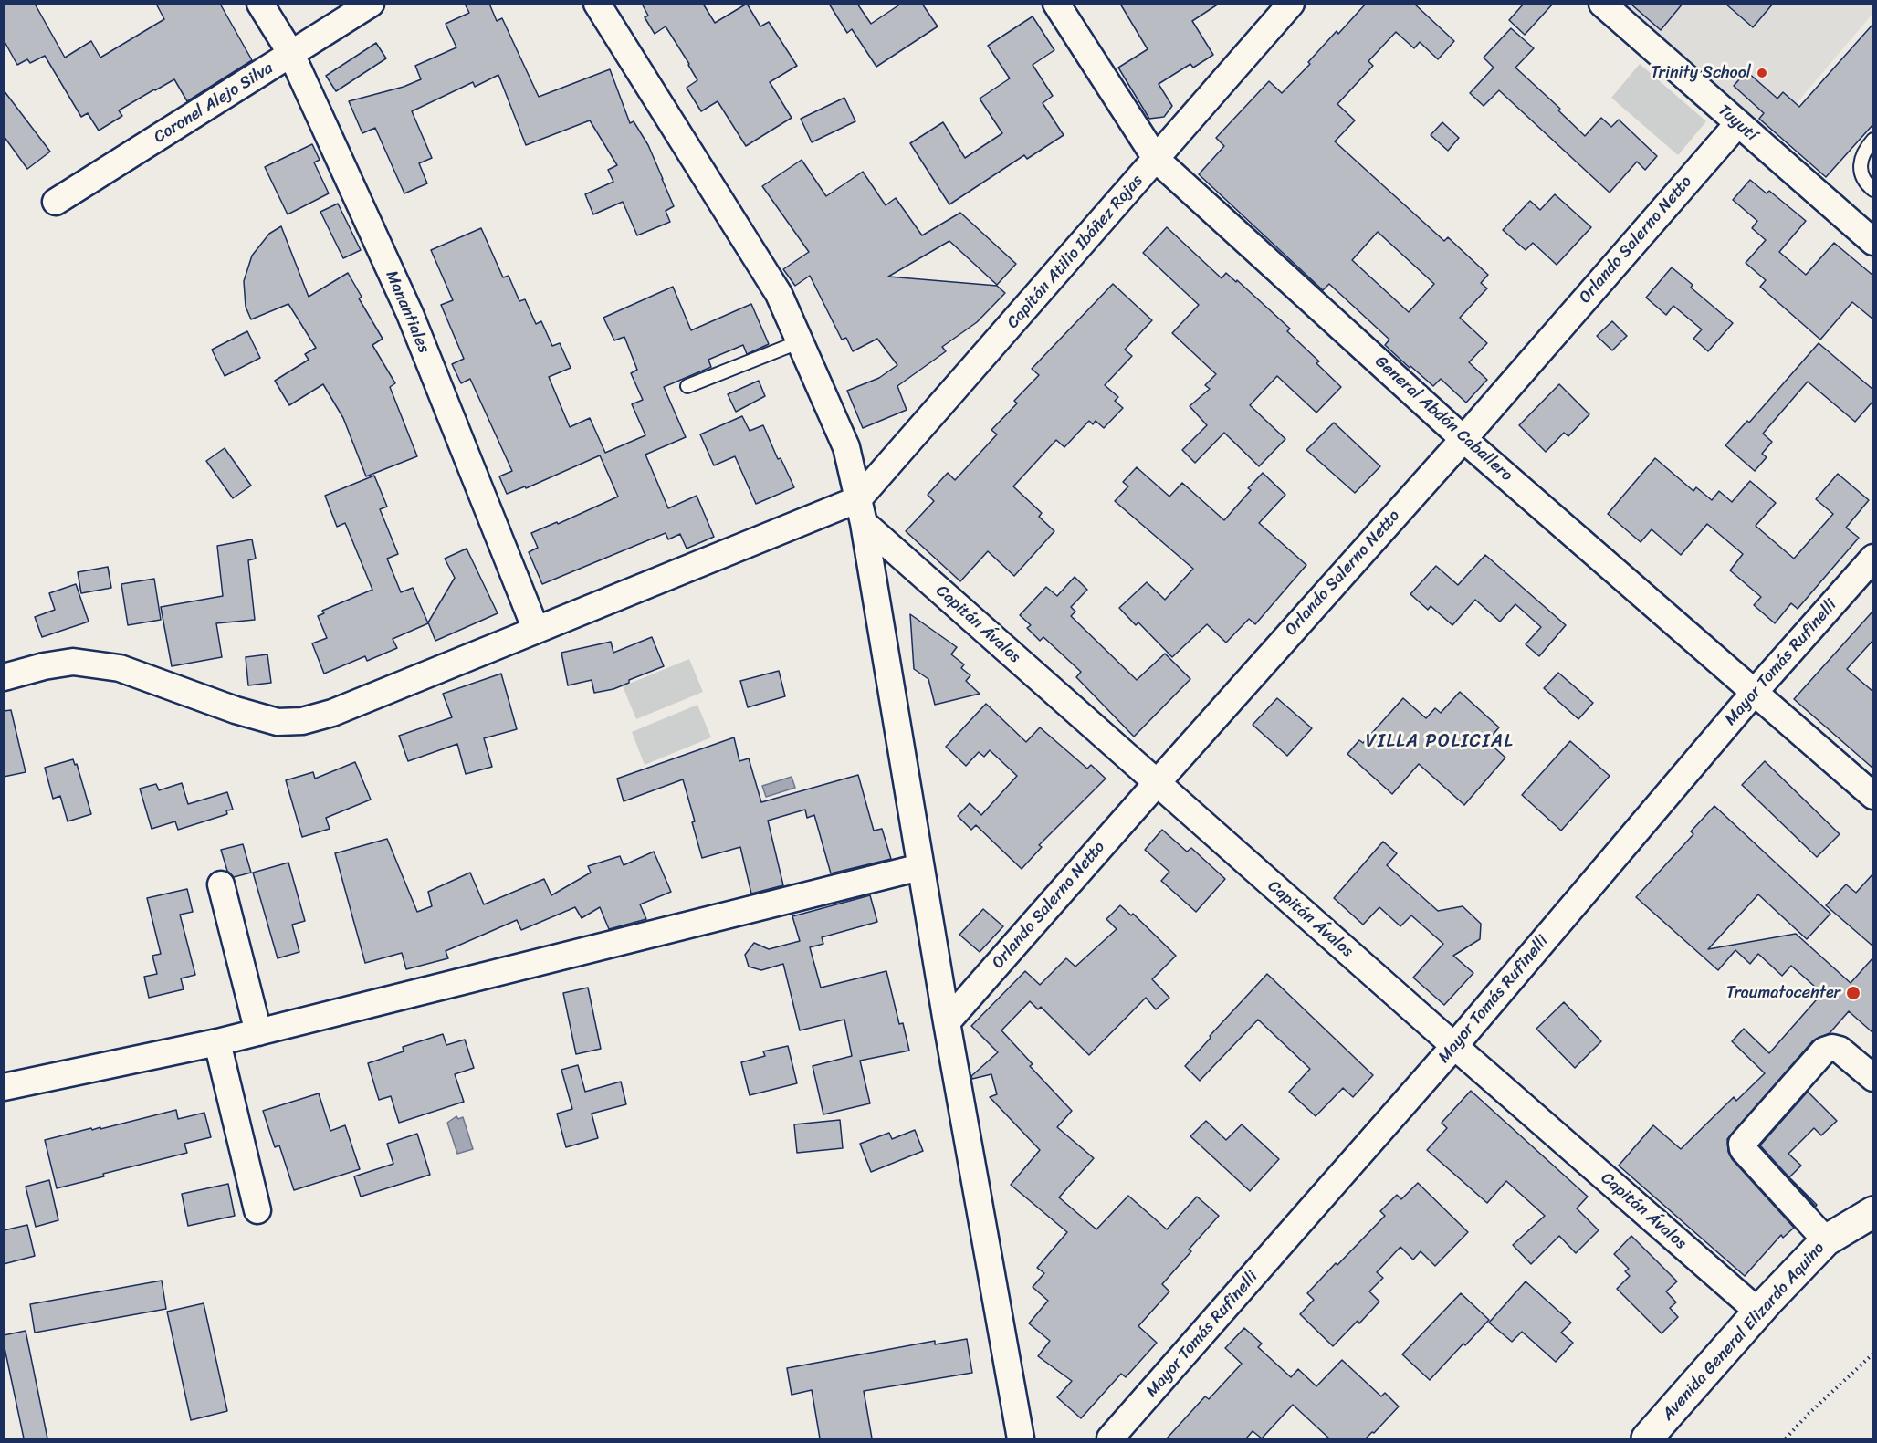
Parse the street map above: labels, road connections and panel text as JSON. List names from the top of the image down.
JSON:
{
  "streets": {
    "main road": ["Avenida General Elizardo Aquino"],
    "street": [
      "Coronel Alejo Silva",
      "Tuyutí",
      "Orlando Salerno Netto",
      "Capitán Atilio Ibáñez Rojas",
      "Manantiales",
      "General Abdón Caballero",
      "Capitán Ávalos",
      "Mayor Tomás Rufinelli"
    ]
  },
  "crossings": [
    ["Coronel Alejo Silva", "Manantiales"],
    ["Tuyutí", "Orlando Salerno Netto"],
    ["Orlando Salerno Netto", "General Abdón Caballero"],
    ["Orlando Salerno Netto", "Capitán Ávalos"],
    ["Capitán Atilio Ibáñez Rojas", "General Abdón Caballero"],
    ["Capitán Atilio Ibáñez Rojas", "Capitán Ávalos"],
    ["General Abdón Caballero", "Mayor Tomás Rufinelli"],
    ["Capitán Ávalos", "Mayor Tomás Rufinelli"],
    ["Capitán Ávalos", "Avenida General Elizardo Aquino"]
  ],
  "districts": ["VILLA POLICIAL"],
  "places": ["Trinity School", "Traumatocenter"]
}
